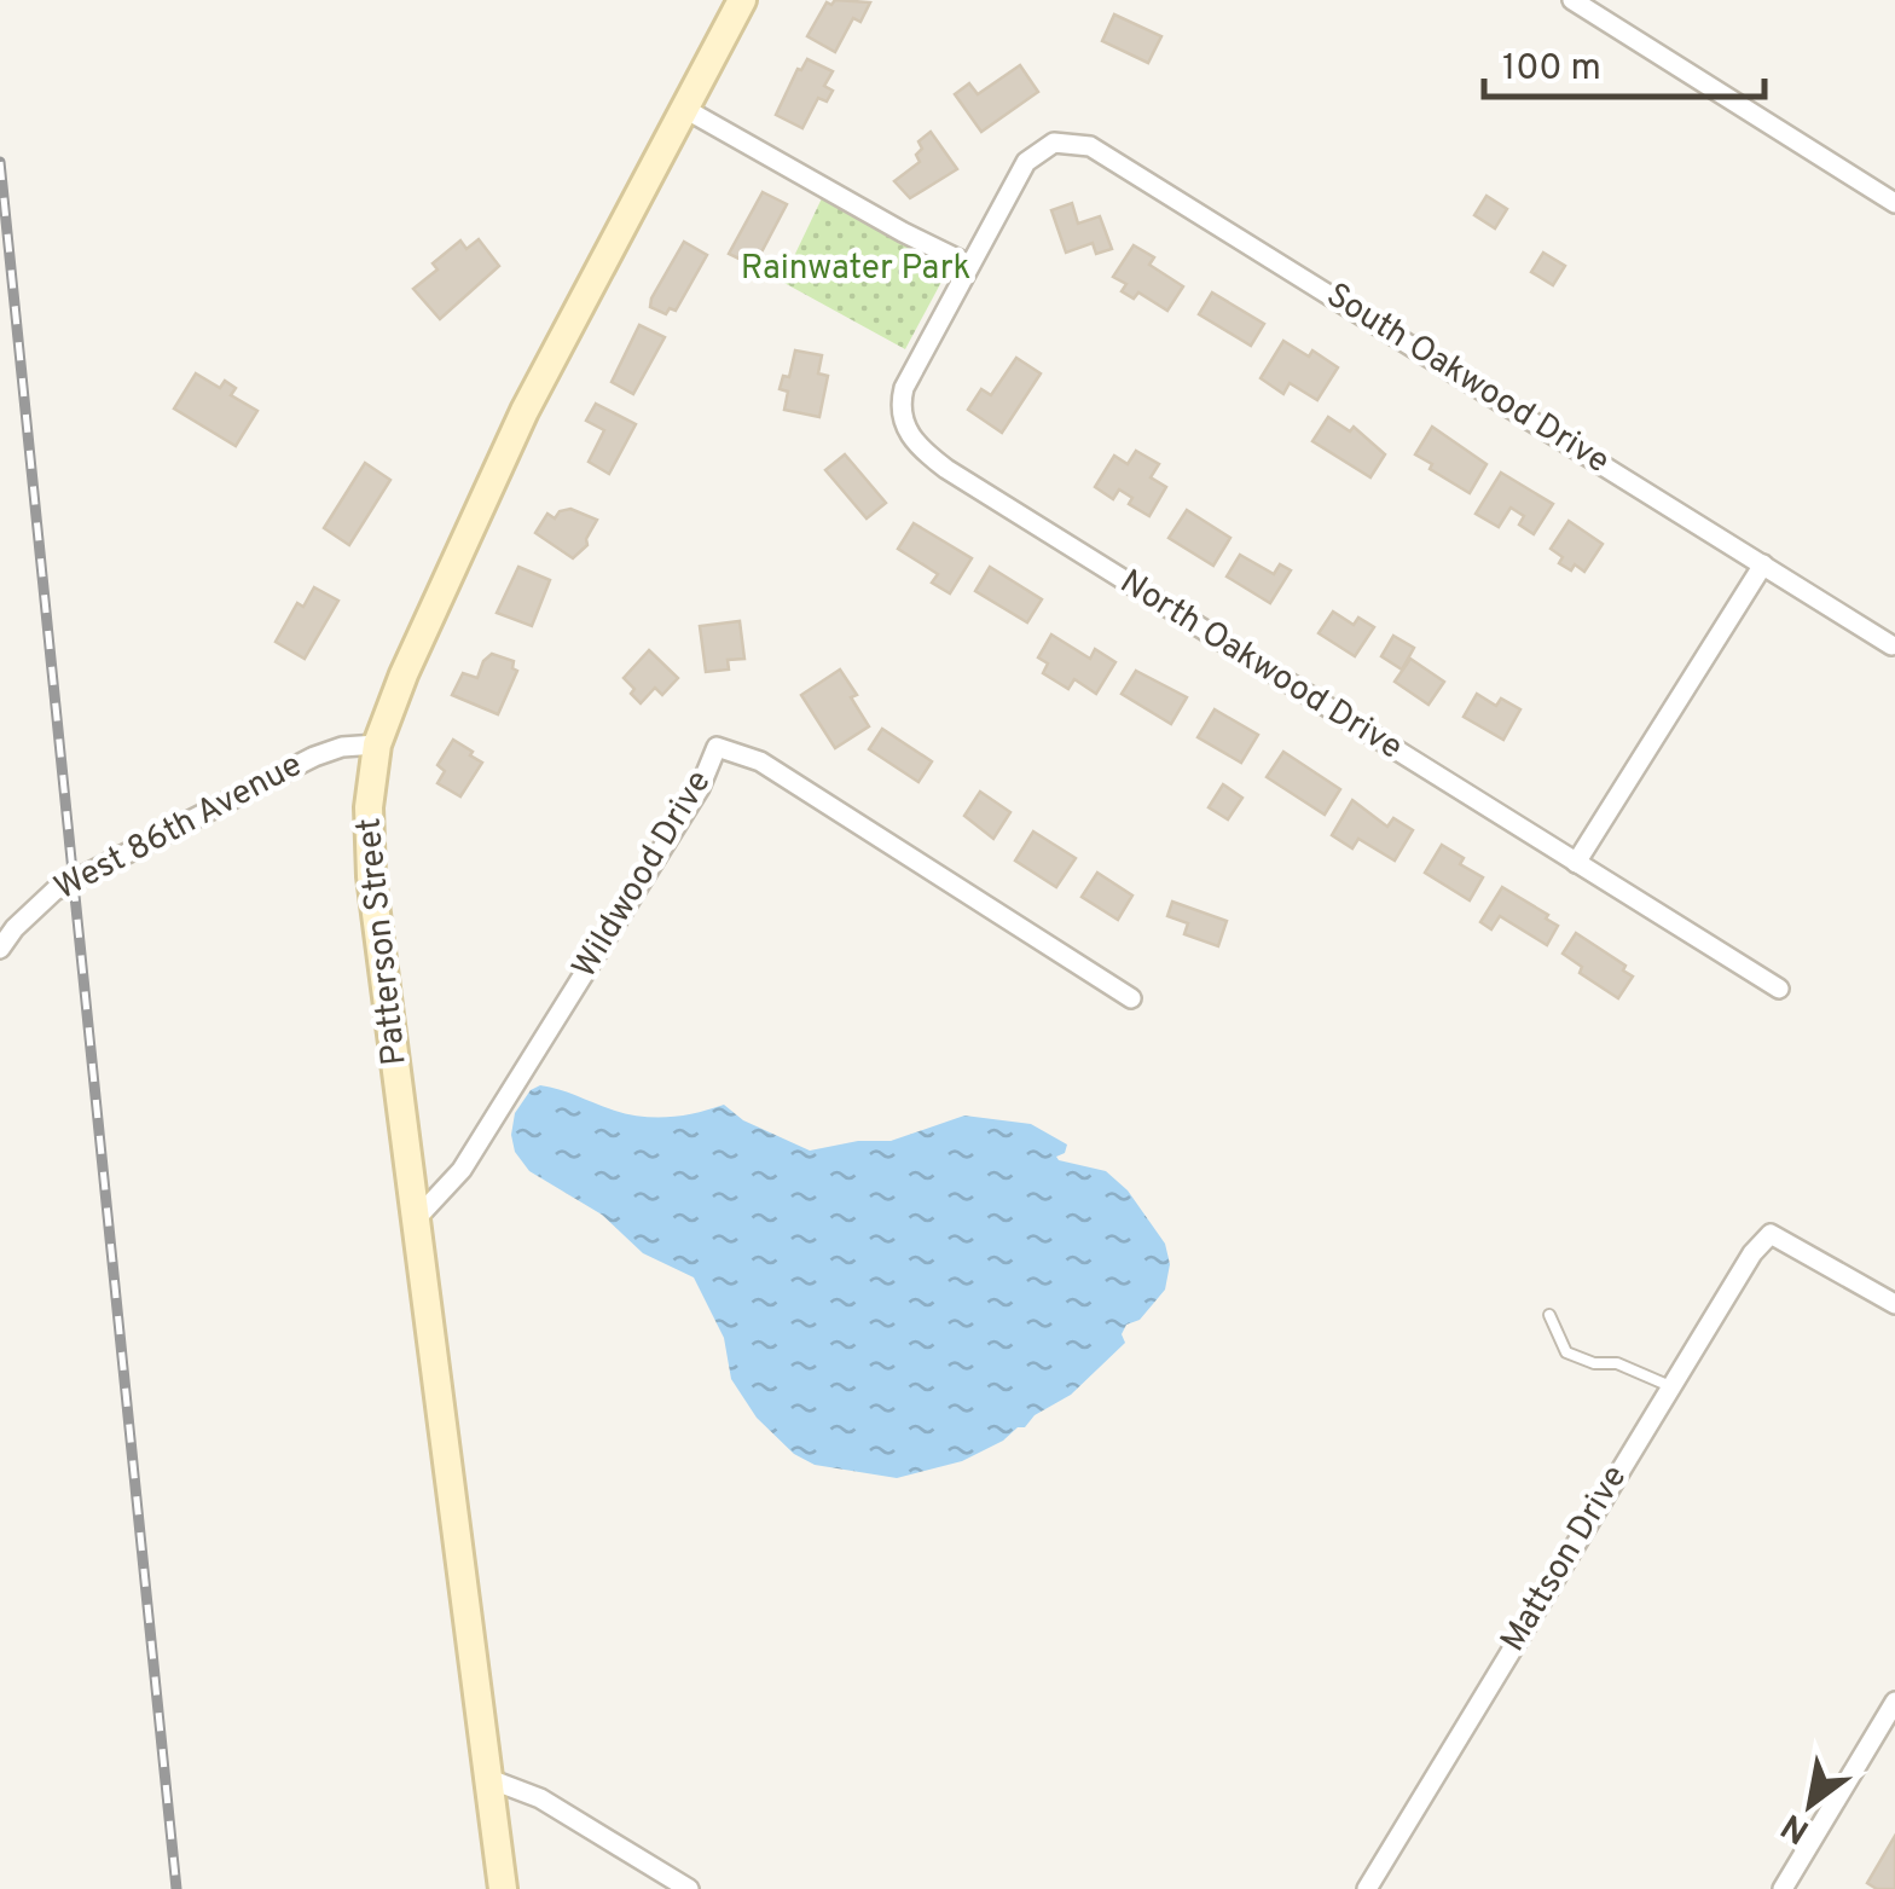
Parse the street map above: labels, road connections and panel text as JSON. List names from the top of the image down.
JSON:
{
  "streets": {
    "street": [
      "South Oakwood Drive",
      "North Oakwood Drive",
      "West 86th Avenue",
      "Wildwood Drive",
      "Patterson Street",
      "Mattson Drive"
    ]
  },
  "crossings": [
    ["South Oakwood Drive", "North Oakwood Drive"],
    ["West 86th Avenue", "Patterson Street"],
    ["Wildwood Drive", "Patterson Street"]
  ],
  "parks": ["Rainwater Park"],
  "scale_bar": "100 m",
  "north": "bottom left"
}
